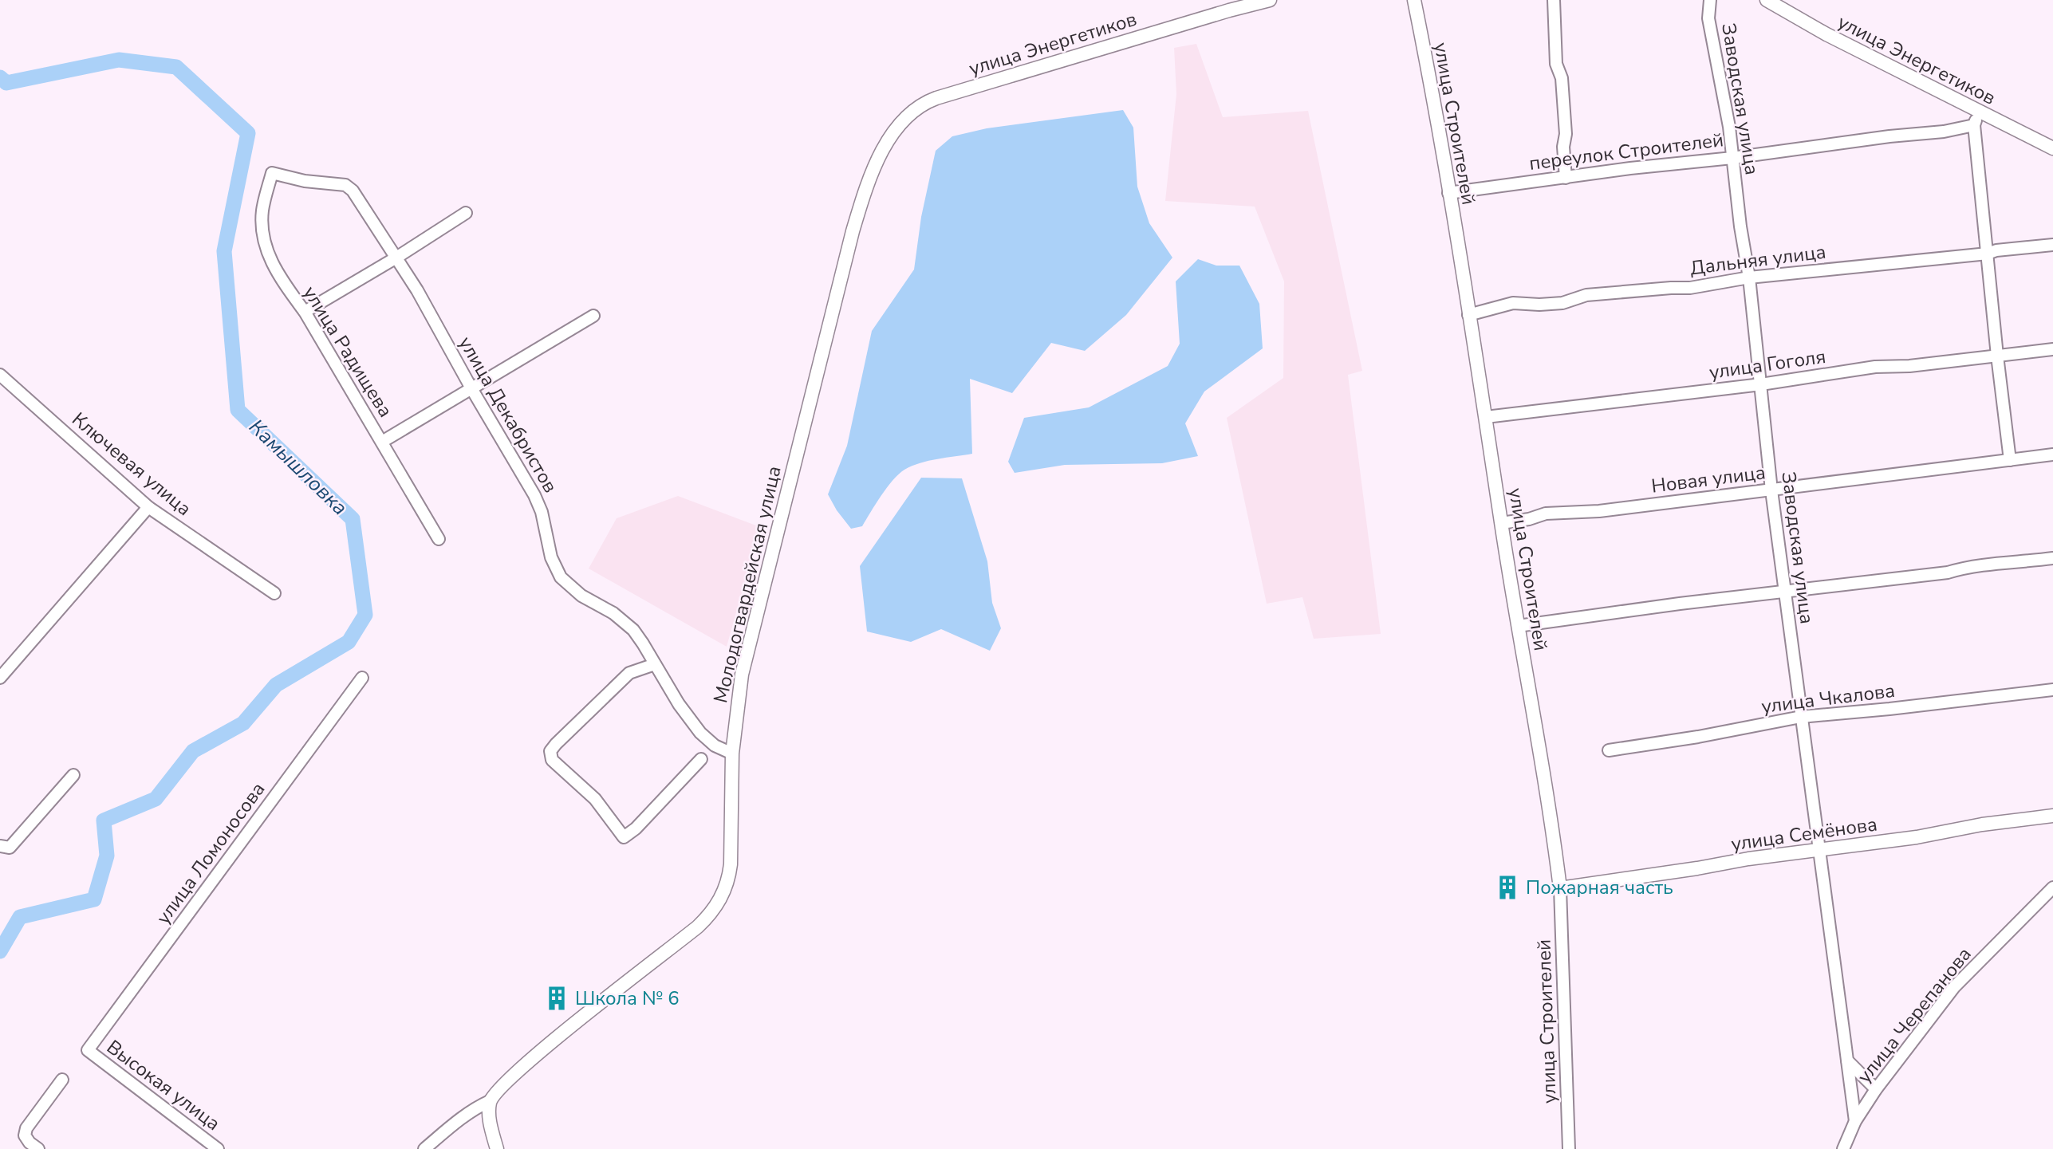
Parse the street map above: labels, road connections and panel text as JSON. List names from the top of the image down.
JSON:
{
  "streets": {
    "street": [
      "улица Энергетиков",
      "Заводская улица",
      "улица Строителей",
      "переулок Строителей",
      "Дальняя улица",
      "улица Радищева",
      "улица Гоголя",
      "улица Декабристов",
      "Ключевая улица",
      "Новая улица",
      "Молодогвардейская улица",
      "улица Чкалова",
      "улица Семёнова",
      "улица Ломоносова",
      "улица Черепанова",
      "Высокая улица"
    ]
  },
  "crossings": [
    ["улица Энергетиков", "Молодогвардейская улица"],
    ["Заводская улица", "переулок Строителей"],
    ["Заводская улица", "Дальняя улица"],
    ["Заводская улица", "улица Гоголя"],
    ["Заводская улица", "Новая улица"],
    ["Заводская улица", "улица Чкалова"],
    ["Заводская улица", "улица Семёнова"],
    ["Заводская улица", "улица Черепанова"],
    ["улица Строителей", "переулок Строителей"],
    ["улица Строителей", "Дальняя улица"],
    ["улица Строителей", "улица Гоголя"],
    ["улица Строителей", "Новая улица"],
    ["улица Строителей", "улица Семёнова"],
    ["улица Радищева", "улица Декабристов"],
    ["улица Декабристов", "Молодогвардейская улица"],
    ["улица Ломоносова", "Высокая улица"]
  ],
  "water": ["Камышловка"],
  "places": {
    "building": ["Пожарная часть", "Школа № 6"]
  }
}
